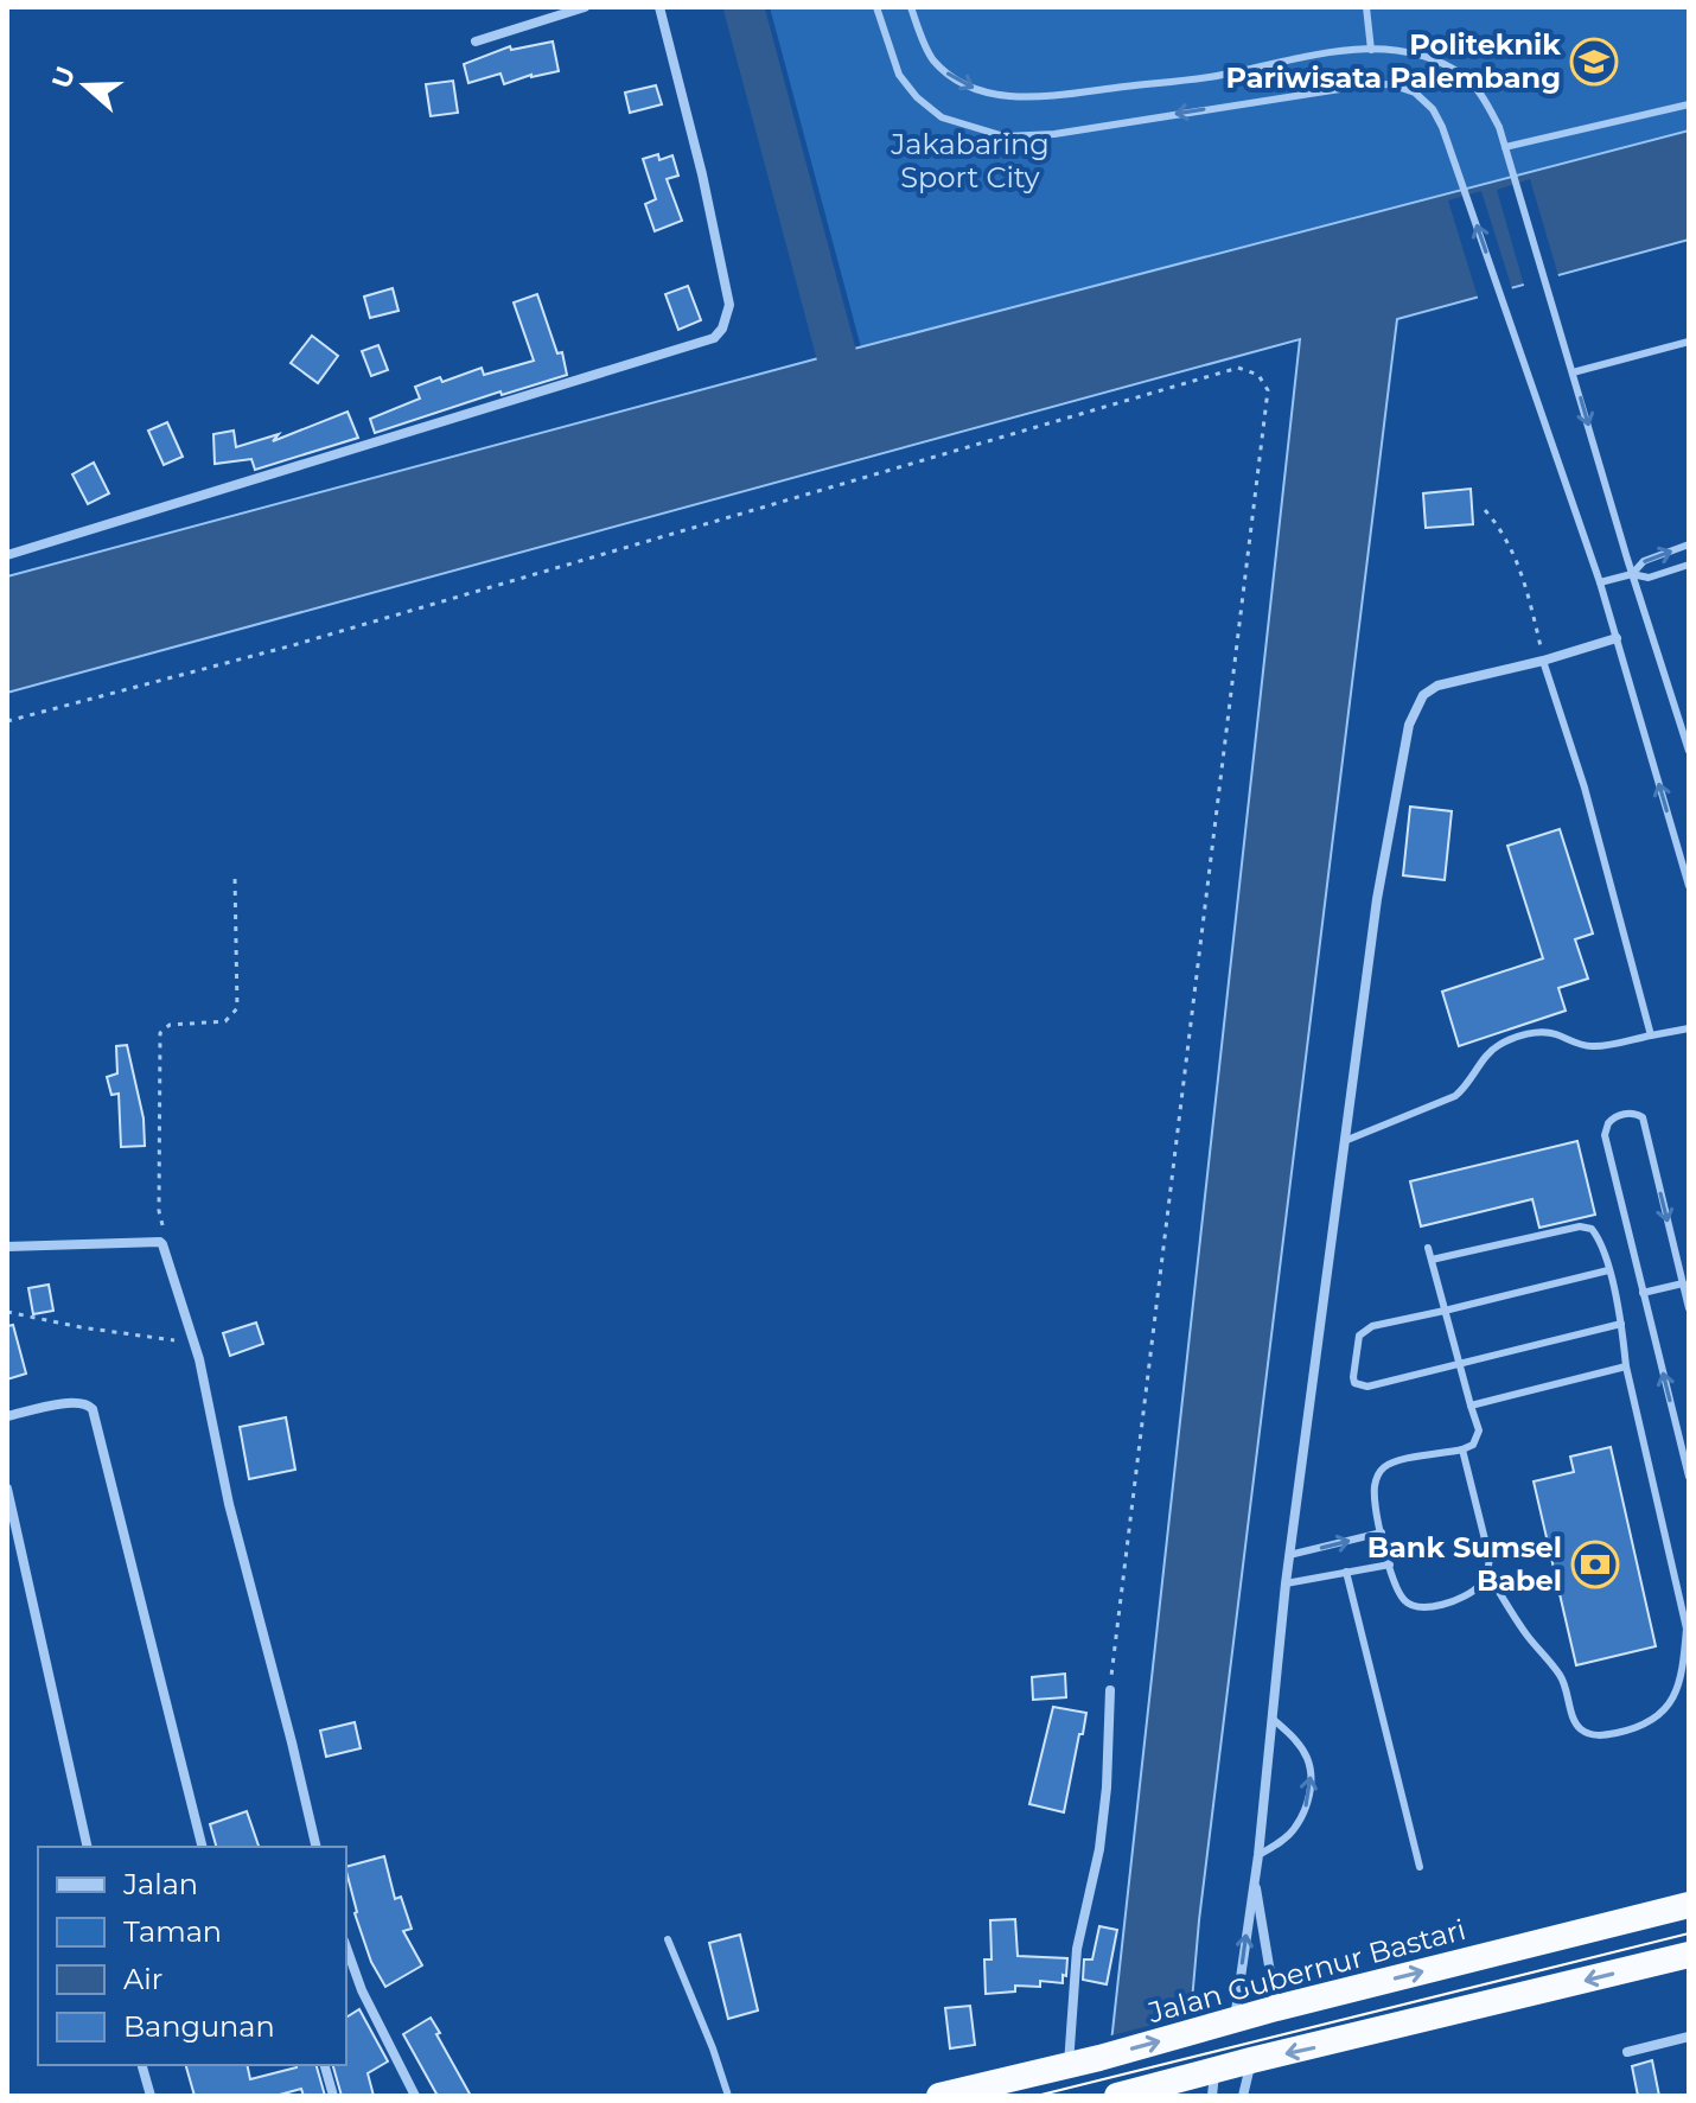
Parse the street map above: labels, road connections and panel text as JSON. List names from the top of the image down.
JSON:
{
  "streets": {
    "highway": ["Jalan Gubernur Bastari"]
  },
  "parks": ["Jakabaring Sport City"],
  "places": {
    "school or university": ["Politeknik Pariwisata Palembang"],
    "bank": ["Bank Sumsel Babel"]
  },
  "legend": [
    "Jalan",
    "Taman",
    "Air",
    "Bangunan"
  ],
  "north": "left"
}
